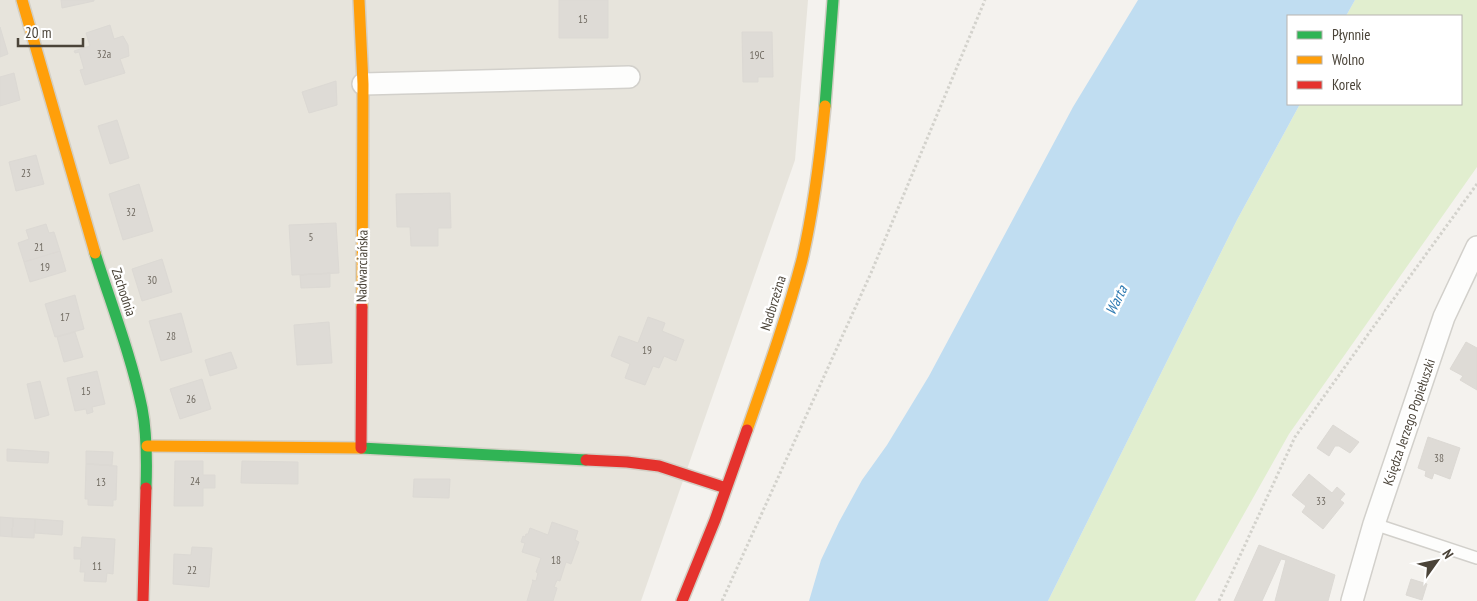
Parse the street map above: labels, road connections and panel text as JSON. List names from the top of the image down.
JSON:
{
  "streets": {
    "street": [
      "Nadwarciańska",
      "Zachodnia",
      "Nadbrzeżna",
      "Księdza Jerzego Popiełuszki"
    ]
  },
  "water": ["Warta"],
  "house_numbers": [
    "15",
    "32a",
    "19C",
    "23",
    "32",
    "5",
    "21",
    "19",
    "30",
    "17",
    "28",
    "19",
    "15",
    "26",
    "38",
    "24",
    "13",
    "33",
    "18",
    "11",
    "22"
  ],
  "legend": ["Płynnie", "Wolno", "Korek"],
  "scale_bar": "20 m",
  "north": "top right"
}
